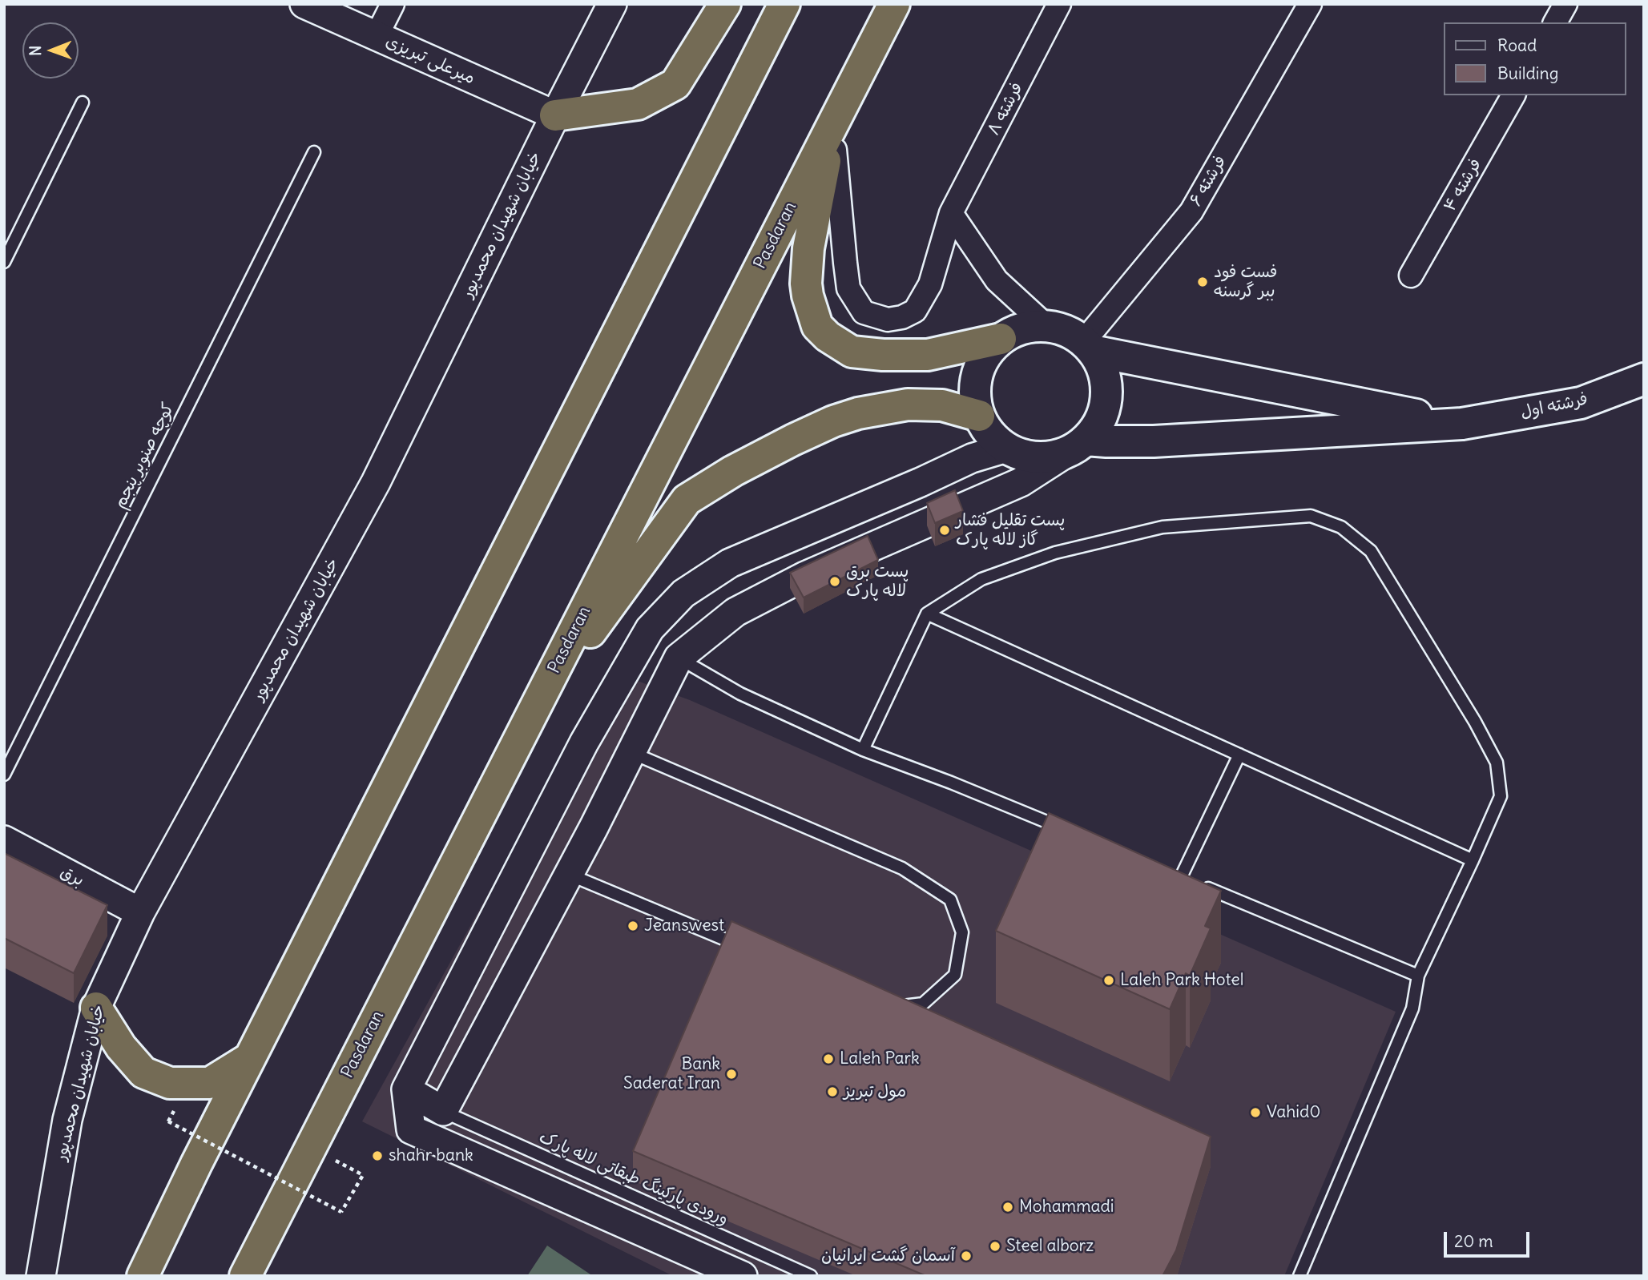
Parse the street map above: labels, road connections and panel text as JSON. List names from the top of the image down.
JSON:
{
  "streets": {
    "highway": ["Pasdaran"],
    "main road": ["فرشته اول"],
    "street": [
      "میرعلی تبریزی",
      "فرشته ۸",
      "فرشته ۶",
      "۴ فرشته",
      "خیابان شهیدان محمدپور",
      "برق"
    ],
    "lane": ["کوچه صنوبر پنجم", "ورودی پارکینگ طبقاتی لاله پارک"]
  },
  "crossings": [
    ["میرعلی تبریزی", "خیابان شهیدان محمدپور"],
    ["فرشته ۸", "Pasdaran"],
    ["خیابان شهیدان محمدپور", "برق"]
  ],
  "places": [
    "فست فود ببر گرسنه",
    "پست تقلیل فشار گاز لاله پارک",
    "پست برق لاله پارک",
    "Jeanswest",
    "Laleh Park Hotel",
    "Laleh Park",
    "Bank Saderat Iran",
    "مول تبریز",
    "Vahid0",
    "shahr bank",
    "Mohammadi",
    "Steel alborz",
    "آسمان گشت ایرانیان"
  ],
  "legend": ["Road", "Building"],
  "scale_bar": "20 m",
  "north": "left"
}
